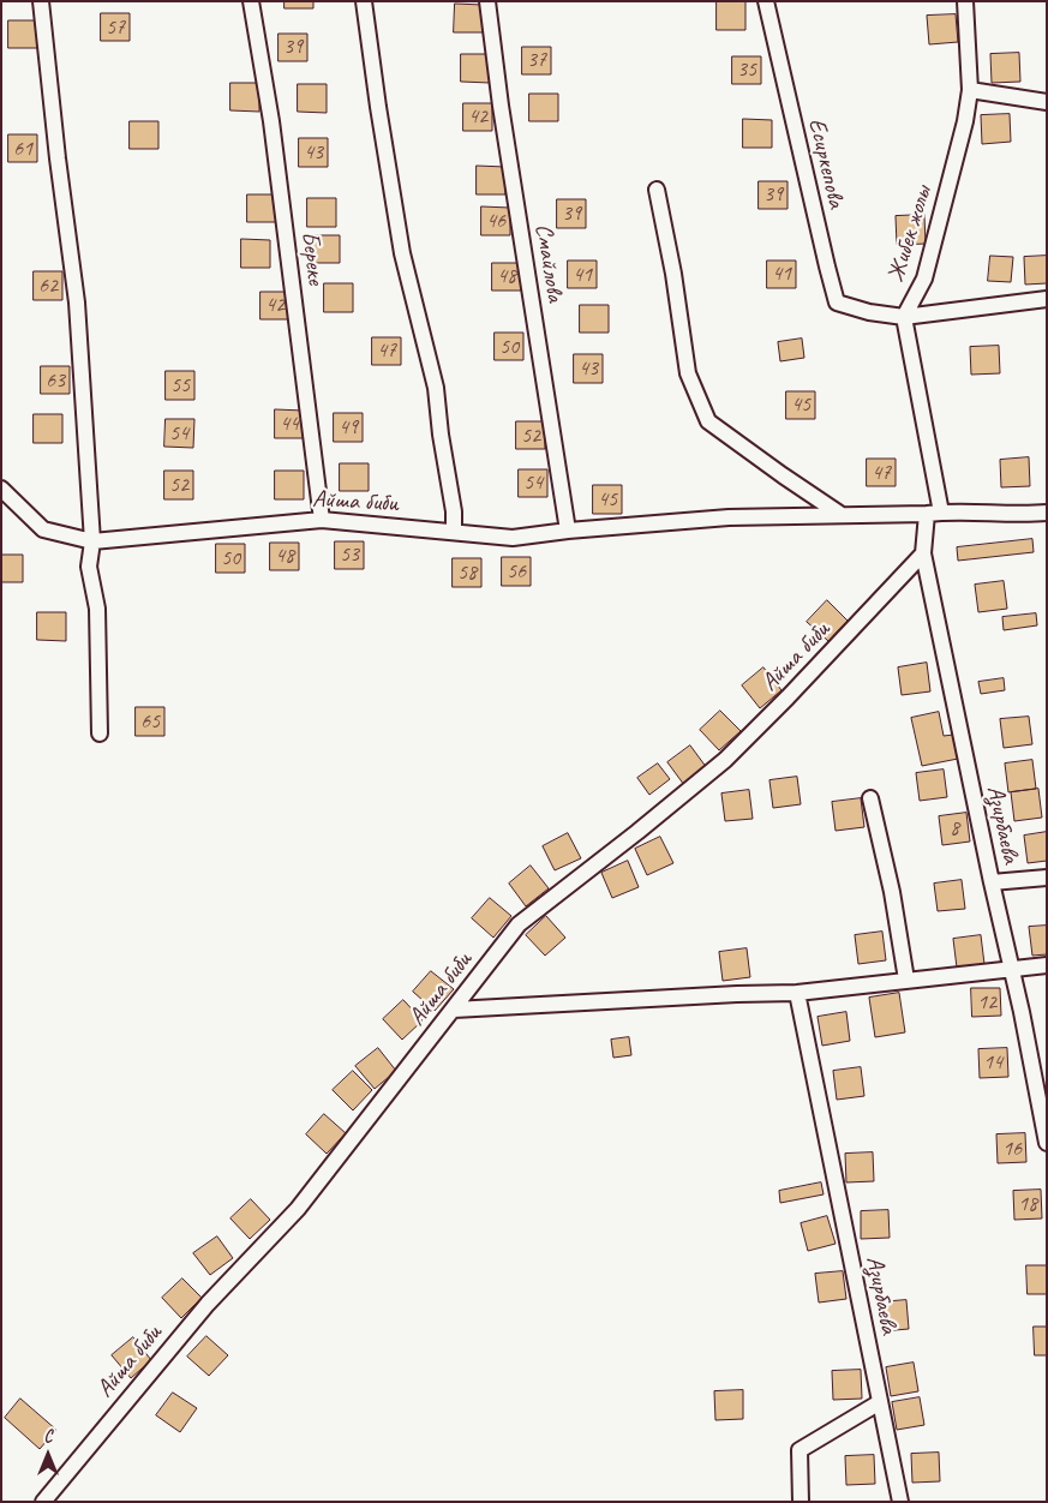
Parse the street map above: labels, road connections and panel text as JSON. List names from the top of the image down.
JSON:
{
  "streets": {
    "street": [
      "Есиркепова",
      "Жибек жолы",
      "Береке",
      "Смайлова",
      "Айша биби",
      "Азирбаева"
    ]
  },
  "crossings": [
    ["Есиркепова", "Жибек жолы"],
    ["Жибек жолы", "Айша биби"],
    ["Жибек жолы", "Азирбаева"],
    ["Береке", "Айша биби"],
    ["Смайлова", "Айша биби"],
    ["Айша биби", "Азирбаева"]
  ],
  "house_numbers": [
    "57",
    "39",
    "37",
    "35",
    "42",
    "61",
    "43",
    "39",
    "39",
    "46",
    "41",
    "41",
    "48",
    "62",
    "42",
    "50",
    "47",
    "43",
    "63",
    "55",
    "45",
    "44",
    "49",
    "54",
    "52",
    "47",
    "54",
    "52",
    "45",
    "53",
    "48",
    "50",
    "56",
    "58",
    "65",
    "8",
    "12",
    "14",
    "16",
    "18"
  ],
  "north": "top"
}
